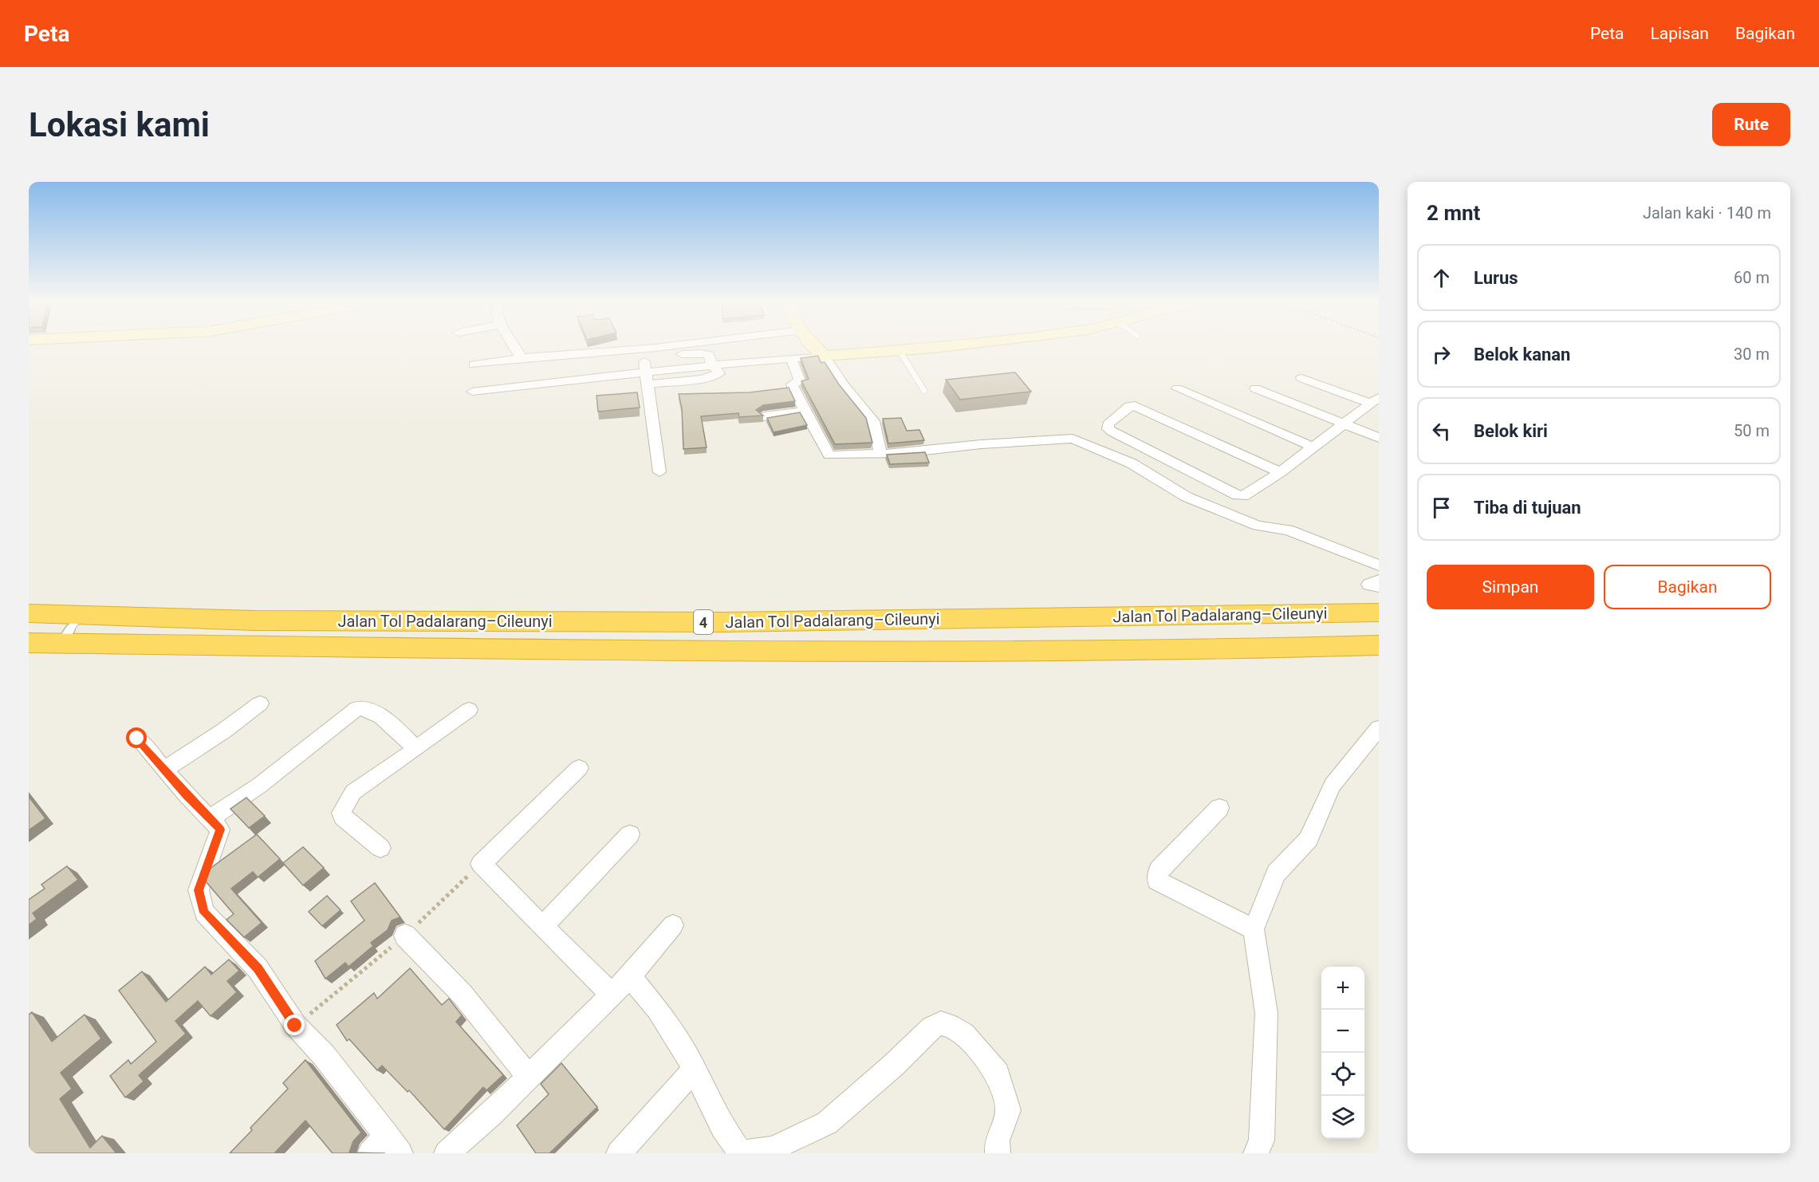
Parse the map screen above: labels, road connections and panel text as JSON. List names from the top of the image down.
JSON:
{
  "streets": {
    "highway": ["Jalan Tol Padalarang–Cileunyi", "4"]
  },
  "page": {
    "header": "Peta",
    "nav": ["Peta", "Lapisan", "Bagikan"],
    "buttons": [
      "Rute",
      ["Simpan", "Bagikan"]
    ],
    "title": "Lokasi kami",
    "heading": ["2 mnt", "Jalan kaki · 140 m"],
    "list": [
      ["Lurus", "60 m"],
      ["Belok kanan", "30 m"],
      ["Belok kiri", "50 m"],
      "Tiba di tujuan"
    ],
    "map_buttons": ["+", "−"]
  }
}
